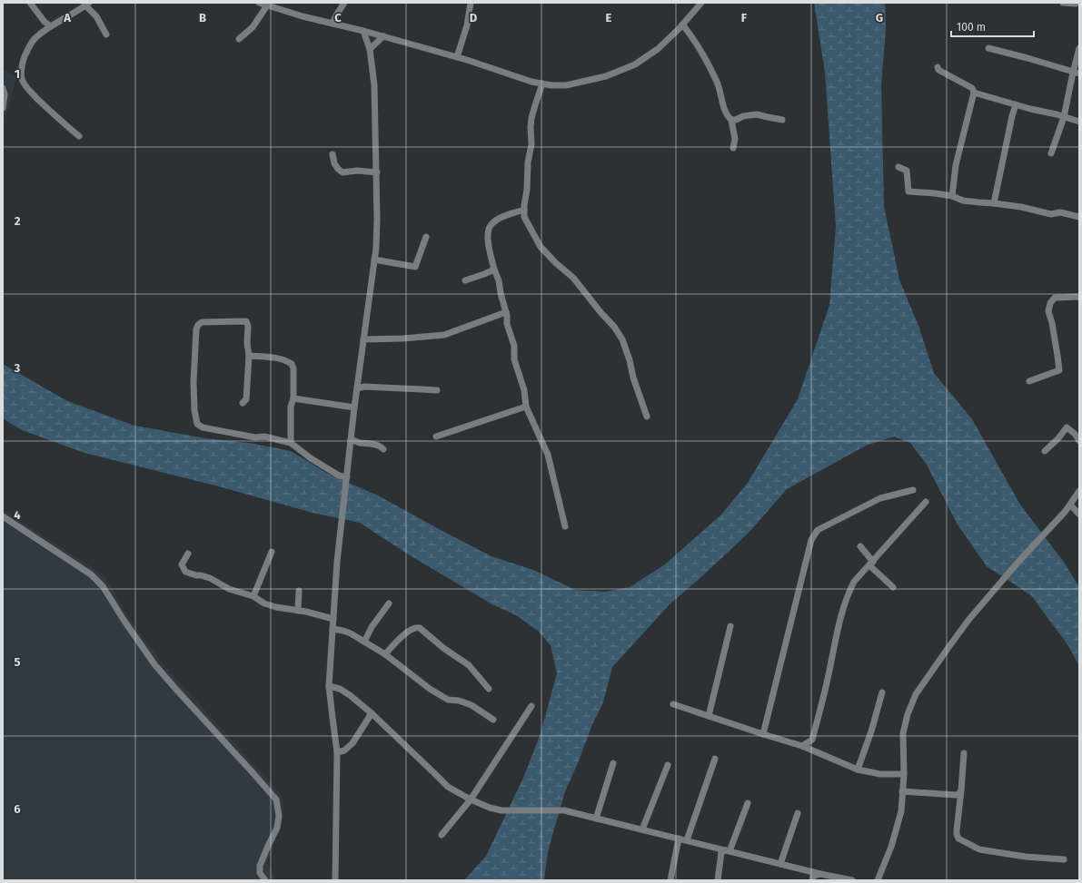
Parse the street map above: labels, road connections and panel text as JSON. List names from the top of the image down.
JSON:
{
  "scale_bar": "100 m",
  "grid": {
    "columns": [
      "A",
      "B",
      "C",
      "D",
      "E",
      "F",
      "G"
    ],
    "rows": [
      "1",
      "2",
      "3",
      "4",
      "5",
      "6"
    ]
  }
}
